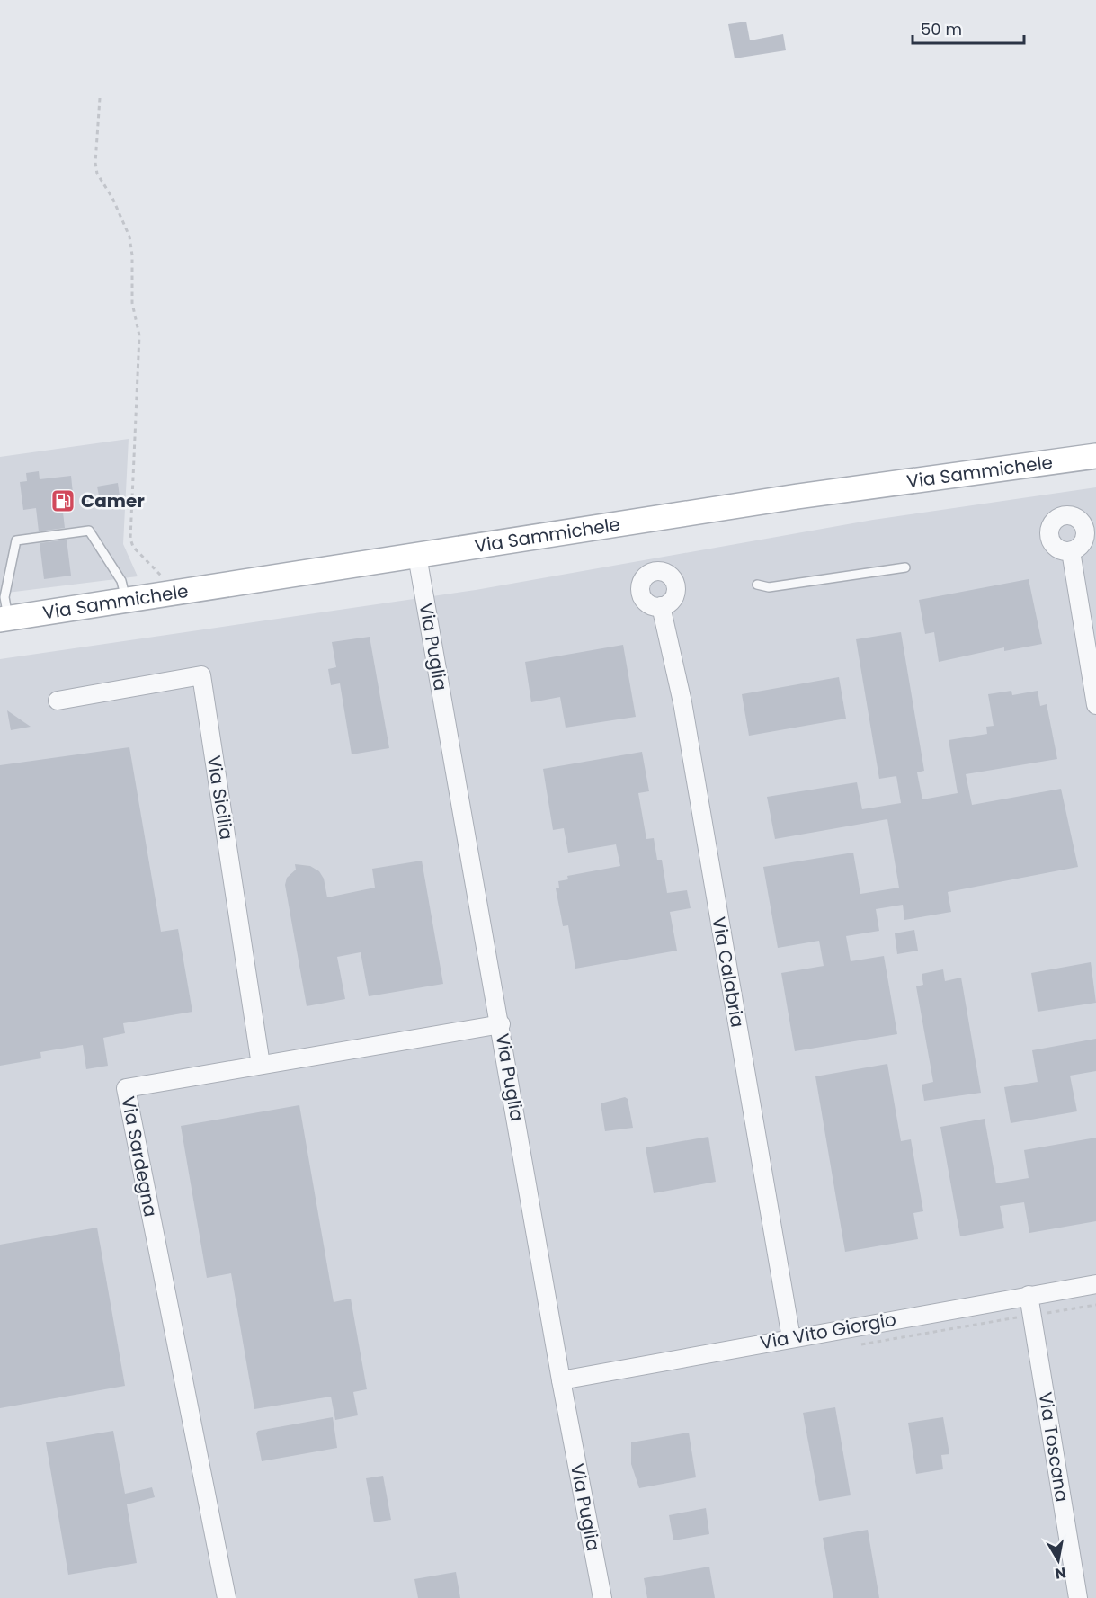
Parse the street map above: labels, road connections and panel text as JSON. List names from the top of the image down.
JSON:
{
  "streets": {
    "main road": ["Via Sammichele"],
    "street": [
      "Via Puglia",
      "Via Sicilia",
      "Via Calabria",
      "Via Sardegna",
      "Via Vito Giorgio",
      "Via Toscana"
    ]
  },
  "crossings": [
    ["Via Sammichele", "Via Puglia"],
    ["Via Puglia", "Via Sardegna"],
    ["Via Puglia", "Via Vito Giorgio"],
    ["Via Sicilia", "Via Sardegna"],
    ["Via Calabria", "Via Vito Giorgio"],
    ["Via Vito Giorgio", "Via Toscana"]
  ],
  "places": {
    "fuel station": ["Camer"]
  },
  "scale_bar": "50 m",
  "north": "bottom"
}
